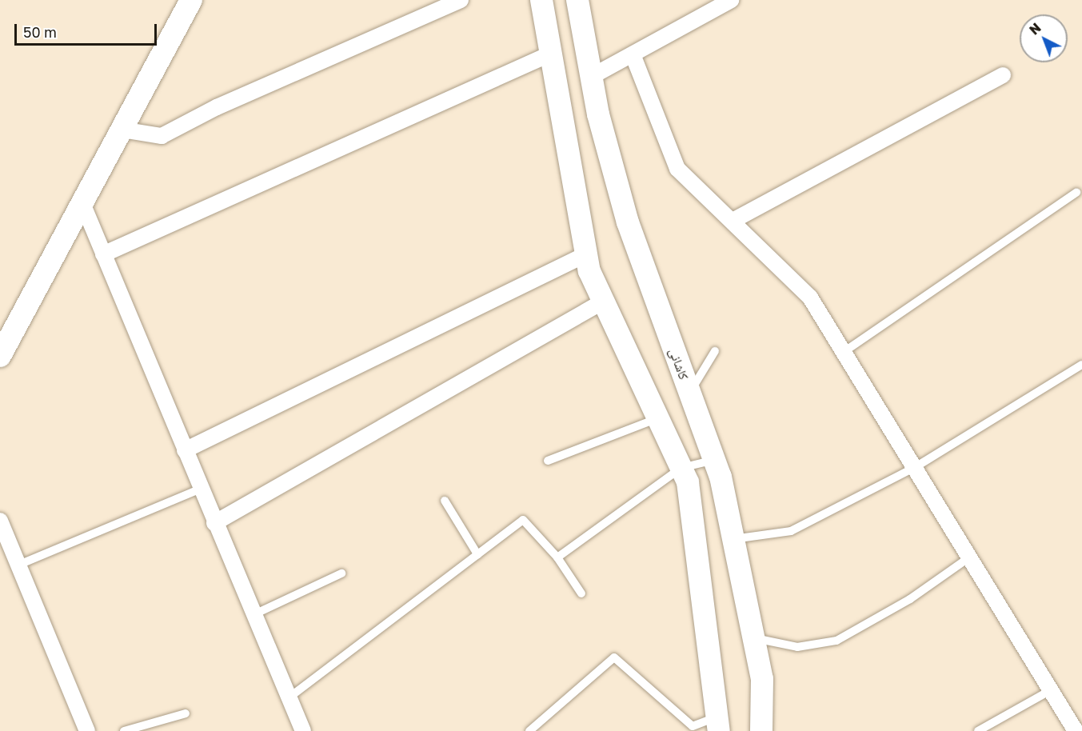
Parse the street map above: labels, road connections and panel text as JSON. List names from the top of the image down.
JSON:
{
  "streets": {
    "street": ["کاشانی"]
  },
  "scale_bar": "50 m",
  "north": "top left"
}
